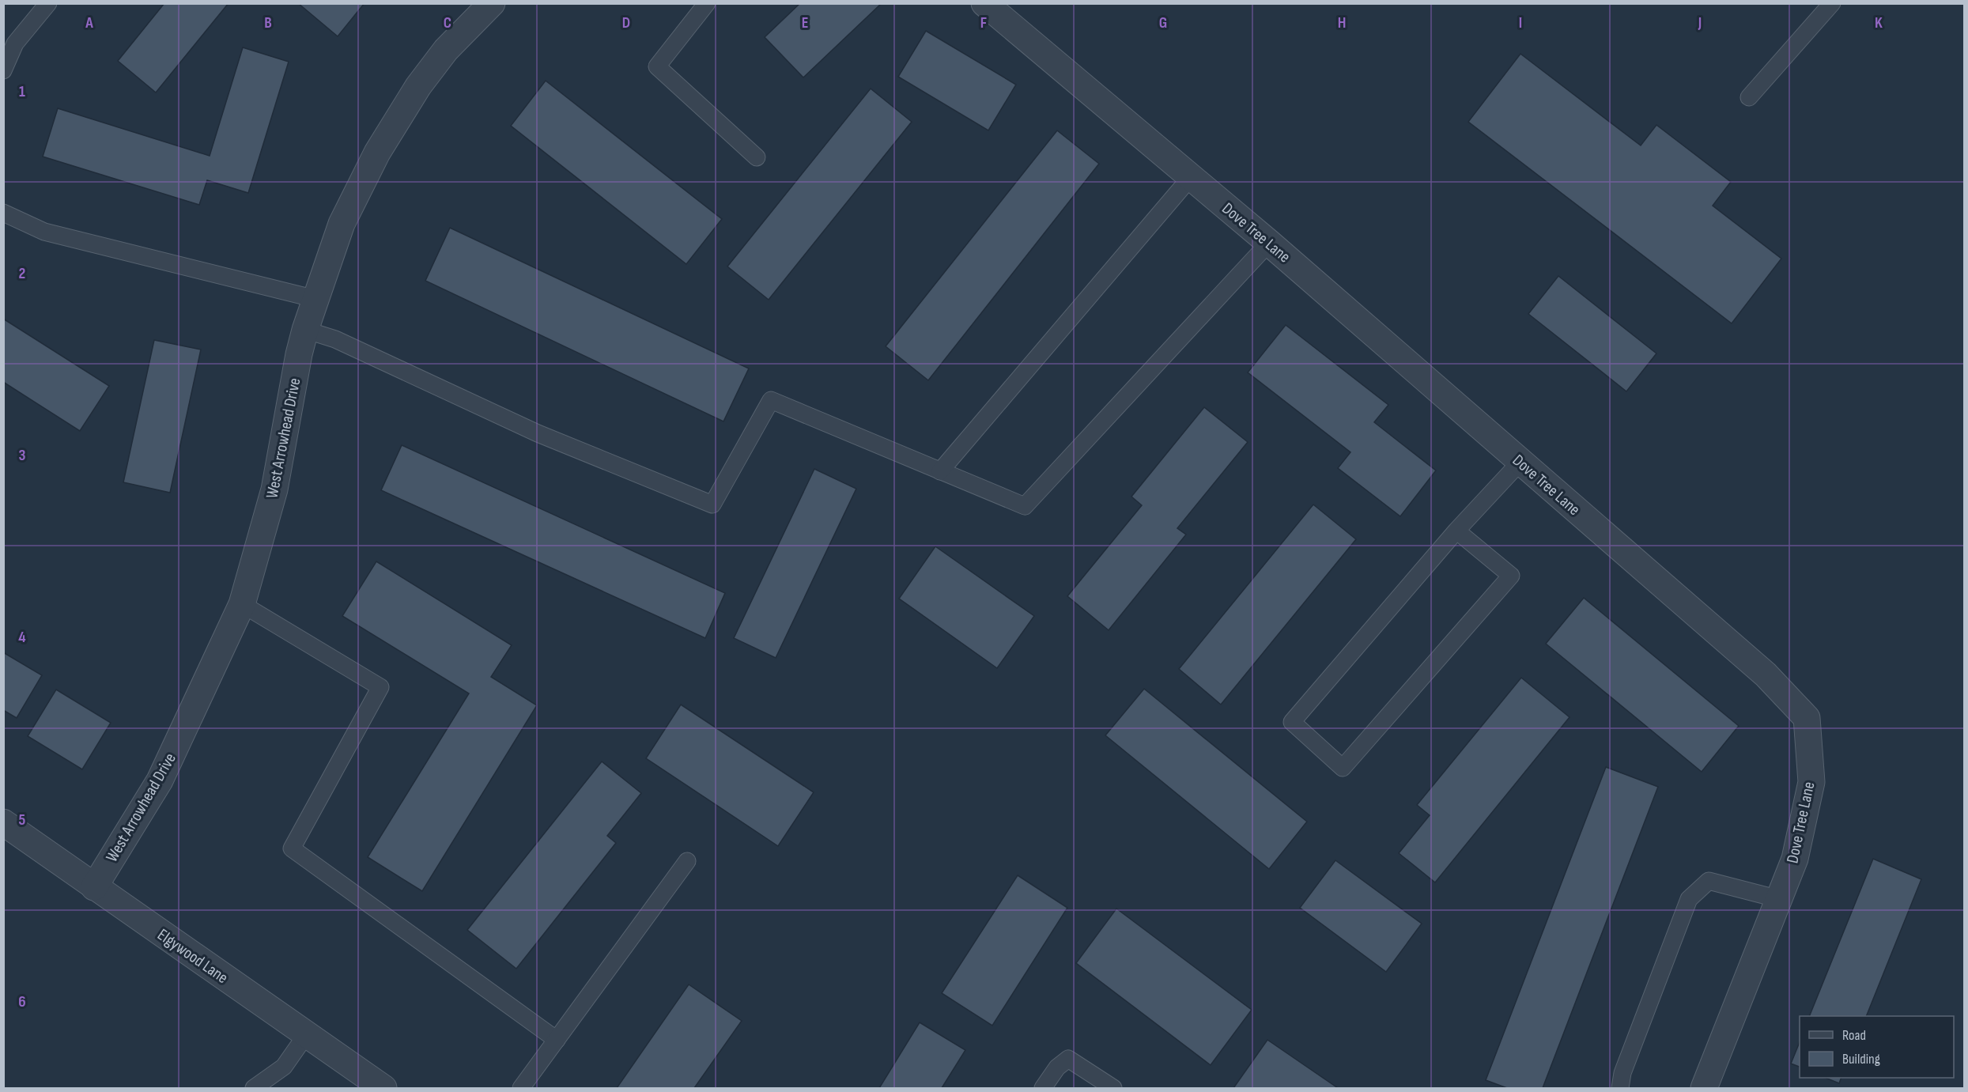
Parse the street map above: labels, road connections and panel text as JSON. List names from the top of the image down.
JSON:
{
  "streets": {
    "street": ["Dove Tree Lane", "West Arrowhead Drive", "Elgywood Lane"]
  },
  "crossings": [
    ["West Arrowhead Drive", "Elgywood Lane"]
  ],
  "legend": ["Road", "Building"],
  "grid": {
    "columns": [
      "A",
      "B",
      "C",
      "D",
      "E",
      "F",
      "G",
      "H",
      "I",
      "J",
      "K"
    ],
    "rows": [
      "1",
      "2",
      "3",
      "4",
      "5",
      "6"
    ]
  }
}
